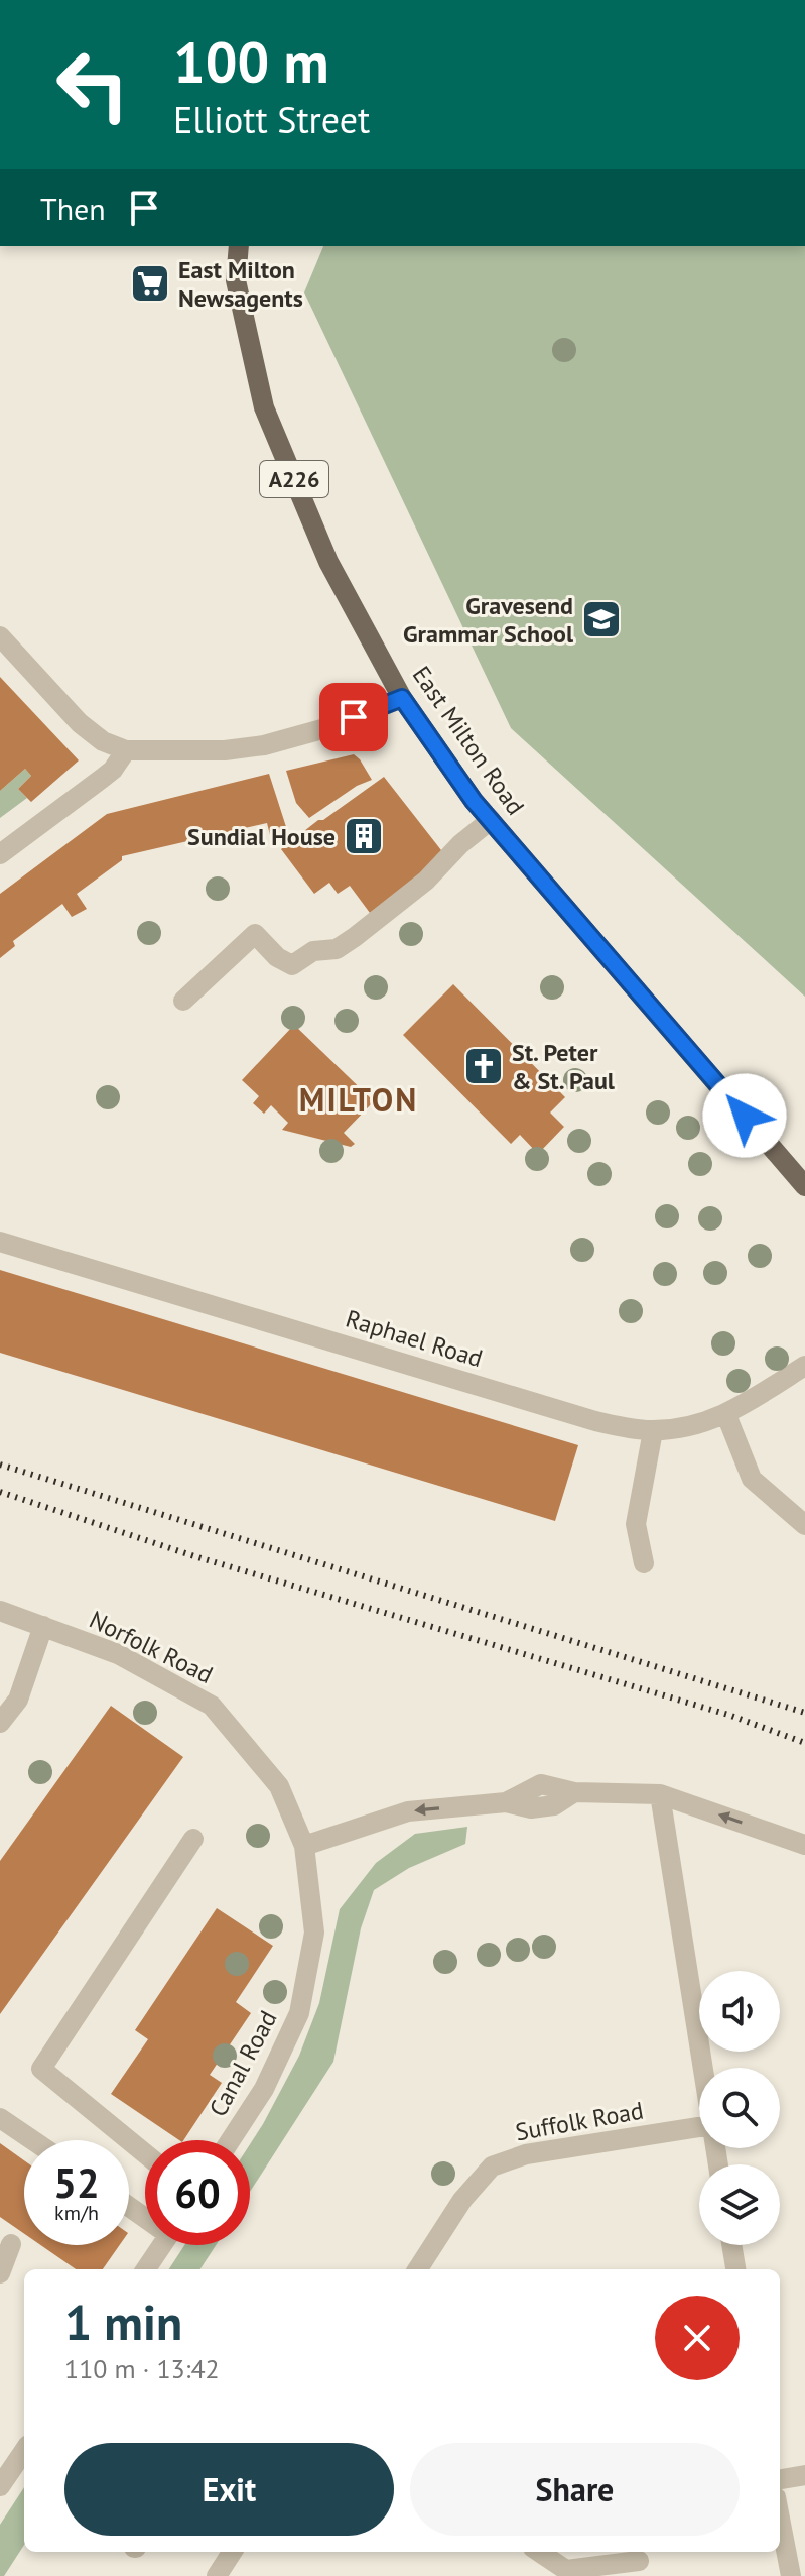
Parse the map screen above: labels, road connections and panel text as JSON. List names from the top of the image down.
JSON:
{
  "streets": {
    "main road": ["A226", "East Milton Road"],
    "street": [
      "Raphael Road",
      "Norfolk Road",
      "Canal Road",
      "Suffolk Road"
    ]
  },
  "crossings": [
    ["Norfolk Road", "Canal Road"]
  ],
  "districts": ["MILTON"],
  "places": {
    "supermarket": ["East Milton Newsagents"],
    "school or university": ["Gravesend Grammar School"],
    "building": ["Sundial House"],
    "church": ["St. Peter & St. Paul"]
  },
  "page": {
    "turn": ["100 m", "Elliott Street"],
    "then": "Then",
    "speed": "52 km/h",
    "limit": "60",
    "heading": ["1 min", "110 m · 13:42"],
    "buttons": ["Exit", "Share"]
  }
}
